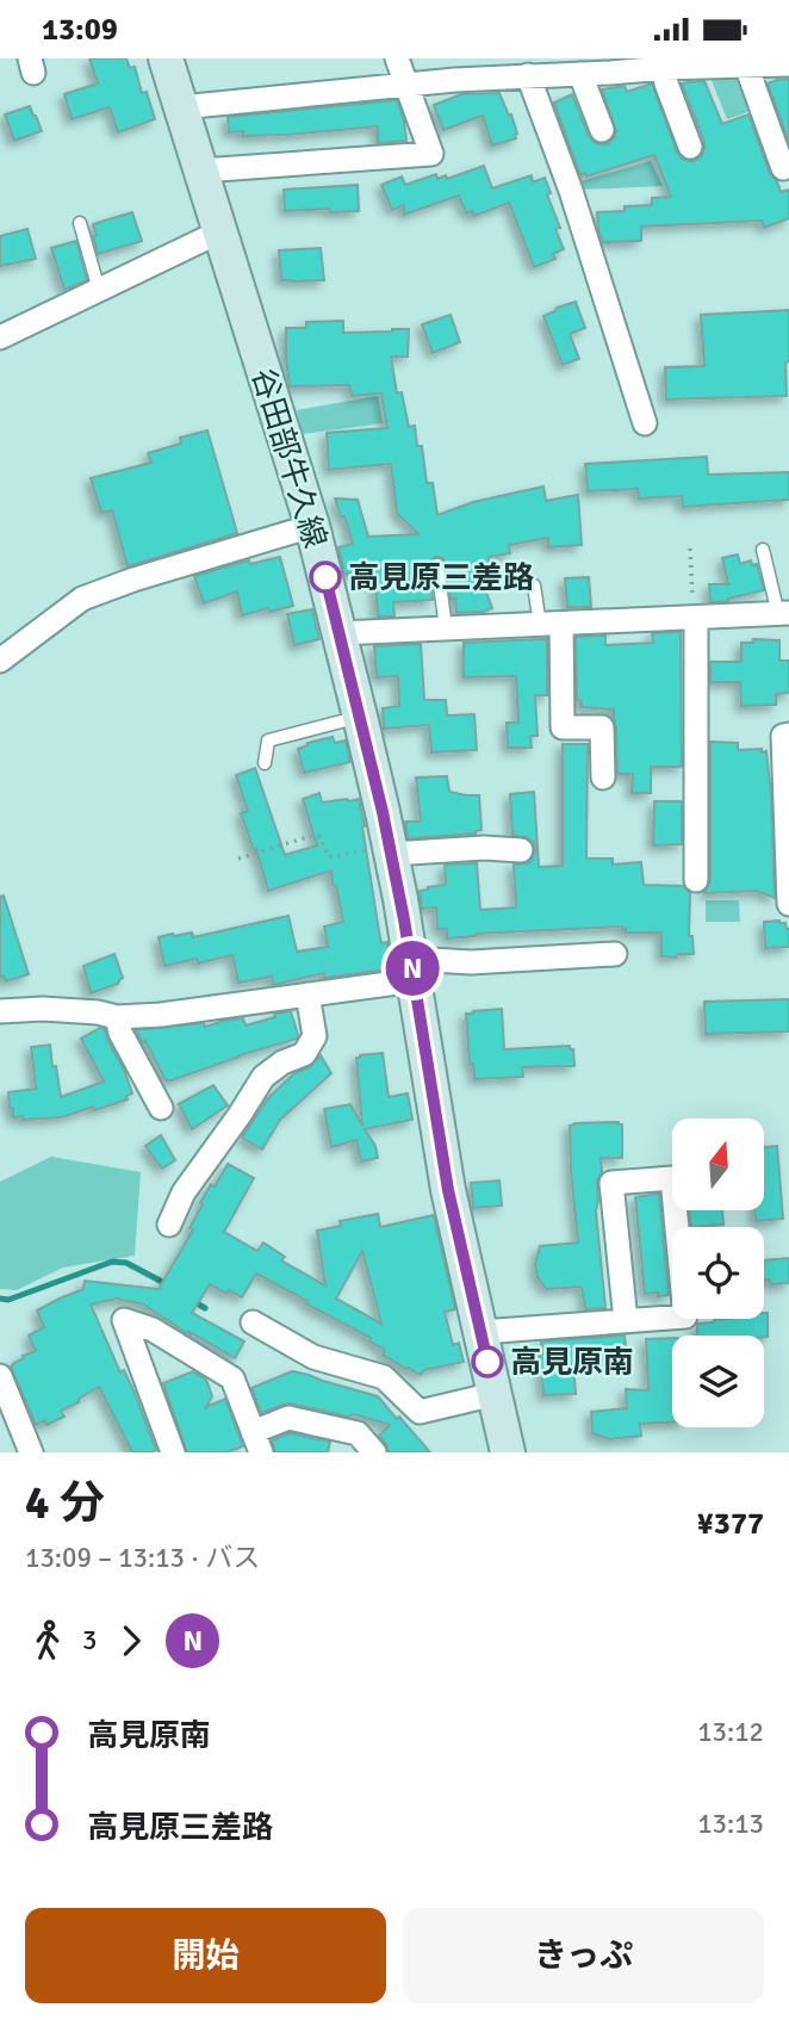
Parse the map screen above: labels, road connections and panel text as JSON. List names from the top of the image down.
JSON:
{
  "streets": {
    "main road": ["谷田部牛久線"]
  },
  "places": ["高見原三差路", "高見原南"],
  "lines": ["bus line N"],
  "north": "top",
  "page": {
    "status": "13:09",
    "on_map": "N",
    "heading": ["4 分", "13:09 – 13:13 · バス", "¥377"],
    "legs": ["3", "N"],
    "list": [
      {
        "name": "高見原南",
        "value": "13:12"
      },
      {
        "name": "高見原三差路",
        "value": "13:13"
      }
    ],
    "buttons": ["開始", "きっぷ"]
  }
}
